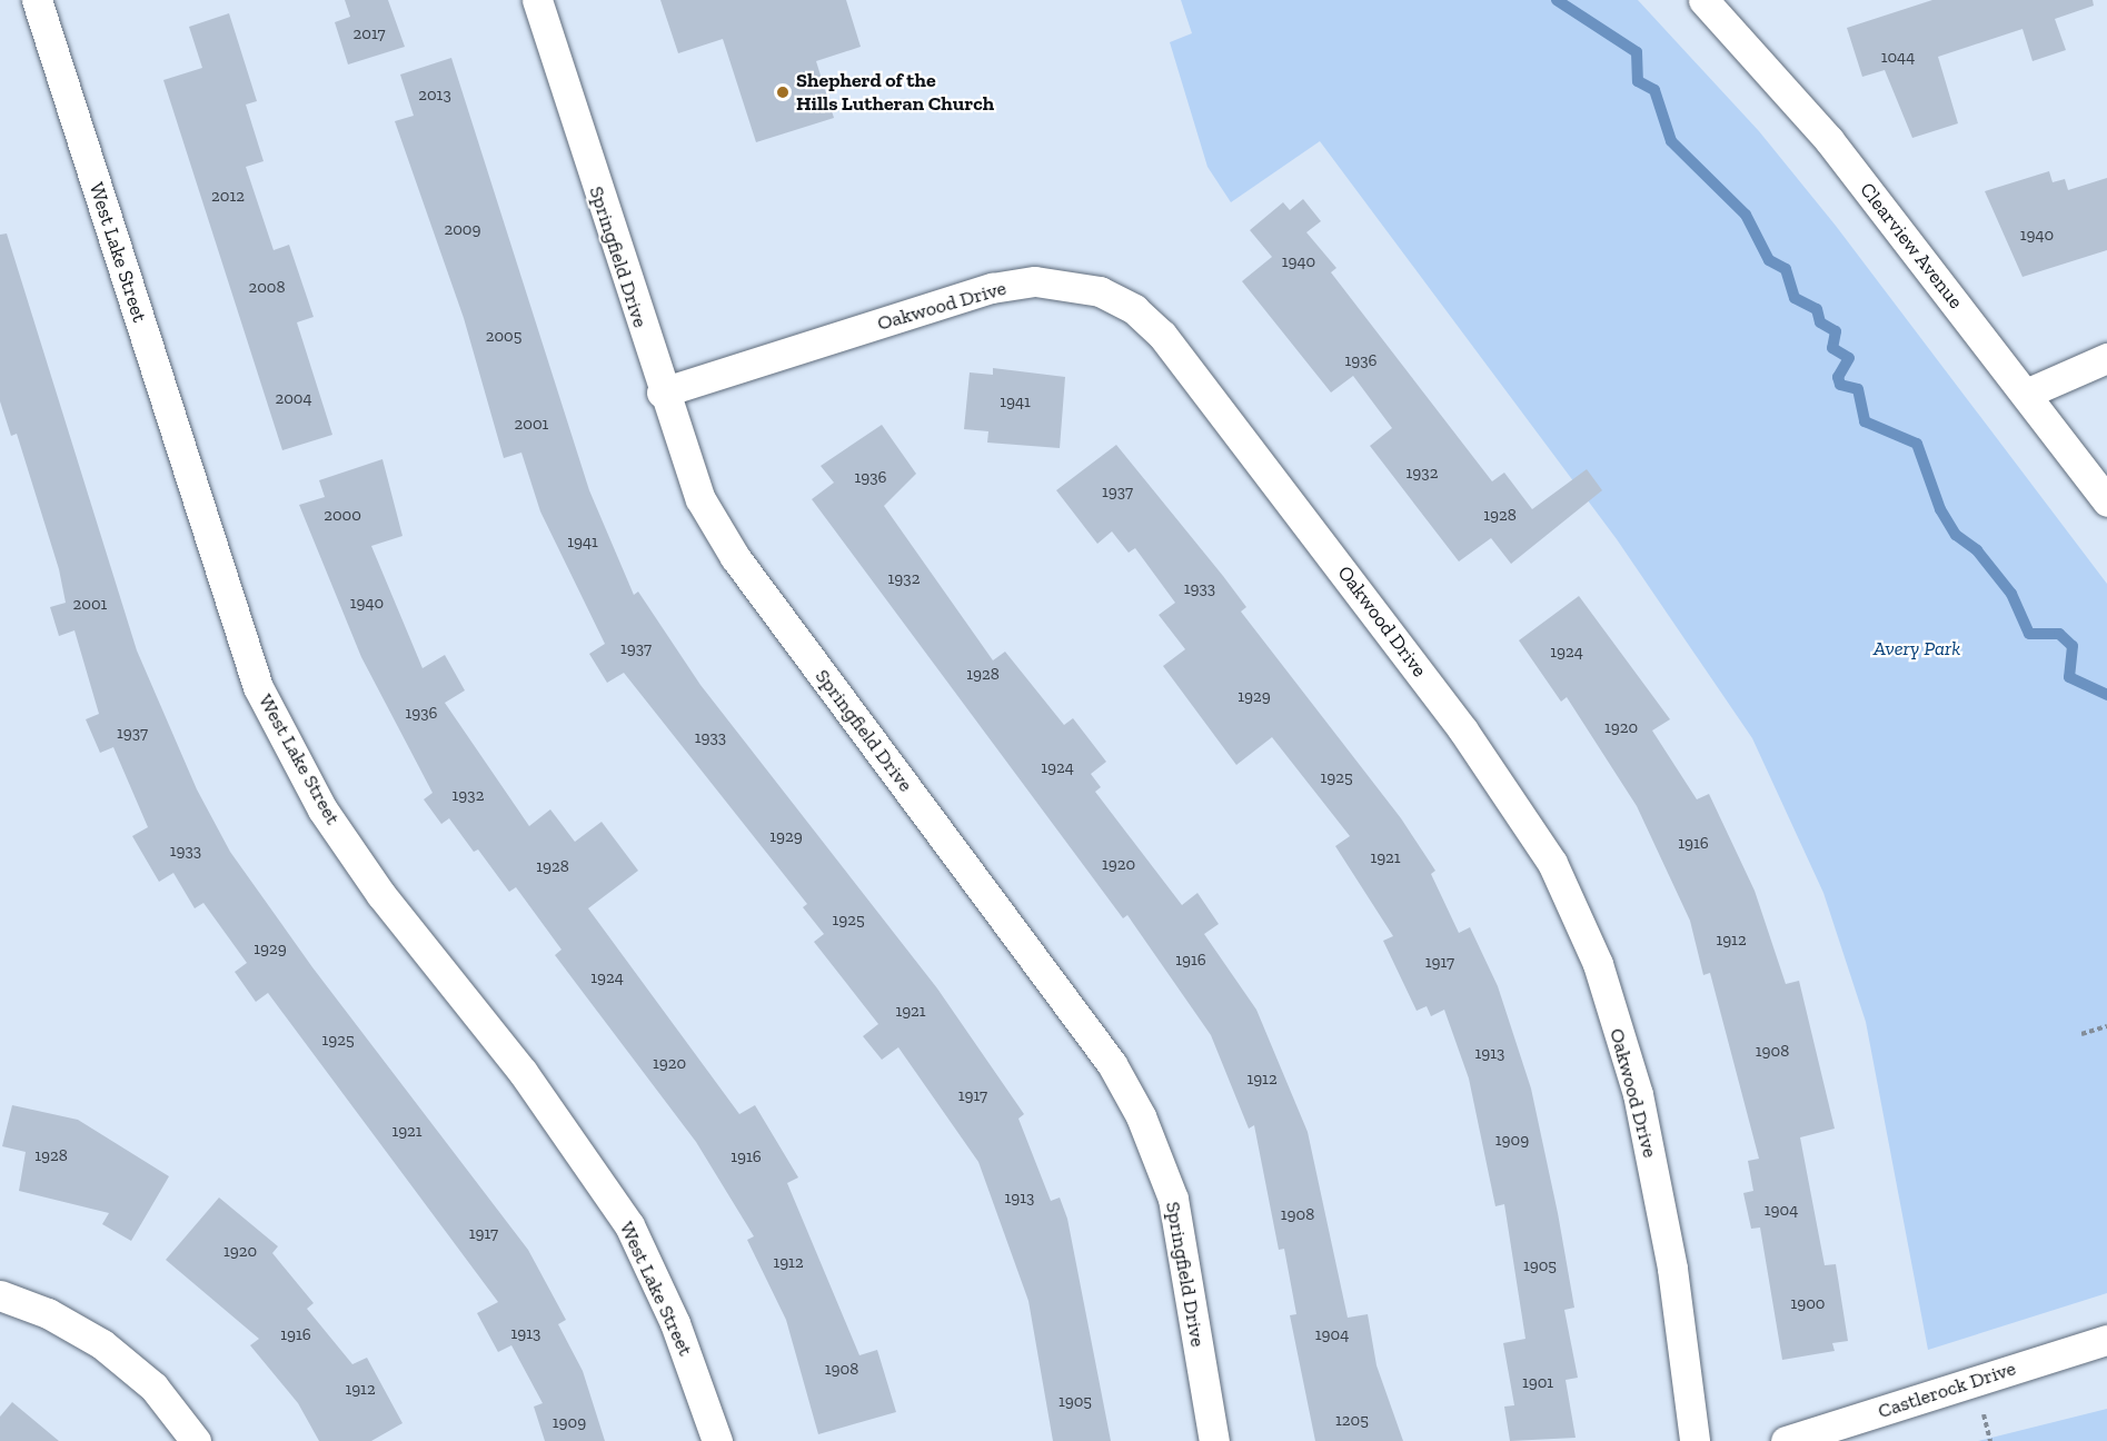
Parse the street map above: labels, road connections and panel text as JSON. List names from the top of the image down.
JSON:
{
  "streets": {
    "street": [
      "Clearview Avenue",
      "West Lake Street",
      "Springfield Drive",
      "Oakwood Drive",
      "Castlerock Drive"
    ]
  },
  "crossings": [
    ["Springfield Drive", "Oakwood Drive"]
  ],
  "parks": ["Avery Park"],
  "places": ["Shepherd of the Hills Lutheran Church"],
  "house_numbers": [
    "2017",
    "1044",
    "2013",
    "2012",
    "2009",
    "1940",
    "1940",
    "2008",
    "2005",
    "1936",
    "2004",
    "1941",
    "2001",
    "1932",
    "1936",
    "1937",
    "2000",
    "1928",
    "1941",
    "1932",
    "1933",
    "1940",
    "2001",
    "1937",
    "1924",
    "1928",
    "1929",
    "1936",
    "1920",
    "1937",
    "1933",
    "1924",
    "1925",
    "1932",
    "1929",
    "1916",
    "1933",
    "1921",
    "1920",
    "1928",
    "1925",
    "1912",
    "1929",
    "1916",
    "1917",
    "1924",
    "1921",
    "1925",
    "1908",
    "1913",
    "1920",
    "1912",
    "1917",
    "1921",
    "1909",
    "1928",
    "1916",
    "1913",
    "1904",
    "1908",
    "1917",
    "1920",
    "1912",
    "1905",
    "1900",
    "1913",
    "1916",
    "1904",
    "1908",
    "1901",
    "1912",
    "1905",
    "1205",
    "1909"
  ]
}
